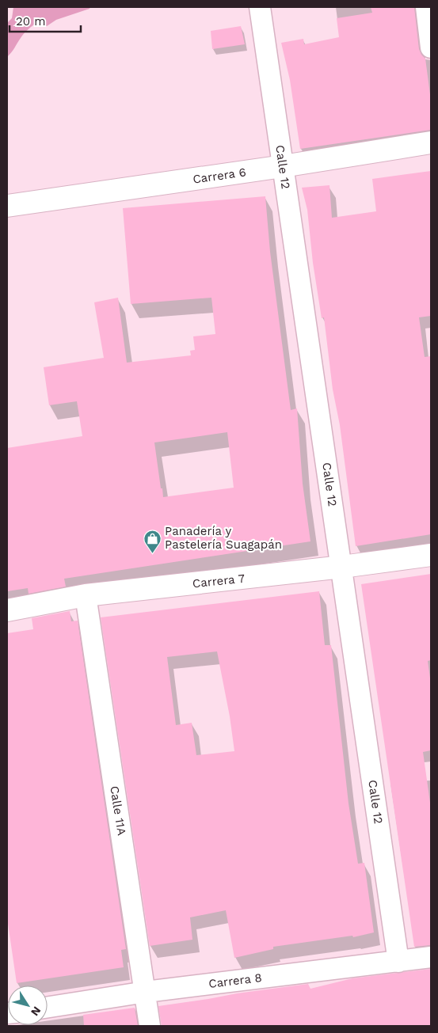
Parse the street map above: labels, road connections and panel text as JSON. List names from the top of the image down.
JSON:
{
  "streets": {
    "street": [
      "Calle 12",
      "Carrera 6",
      "Carrera 7",
      "Calle 11A",
      "Carrera 8"
    ]
  },
  "crossings": [
    ["Calle 12", "Carrera 6"],
    ["Calle 12", "Carrera 7"],
    ["Calle 12", "Carrera 8"],
    ["Carrera 7", "Calle 11A"],
    ["Calle 11A", "Carrera 8"]
  ],
  "places": {
    "shop": ["Panadería y Pastelería Suagapán"]
  },
  "scale_bar": "20 m",
  "north": "bottom right"
}
